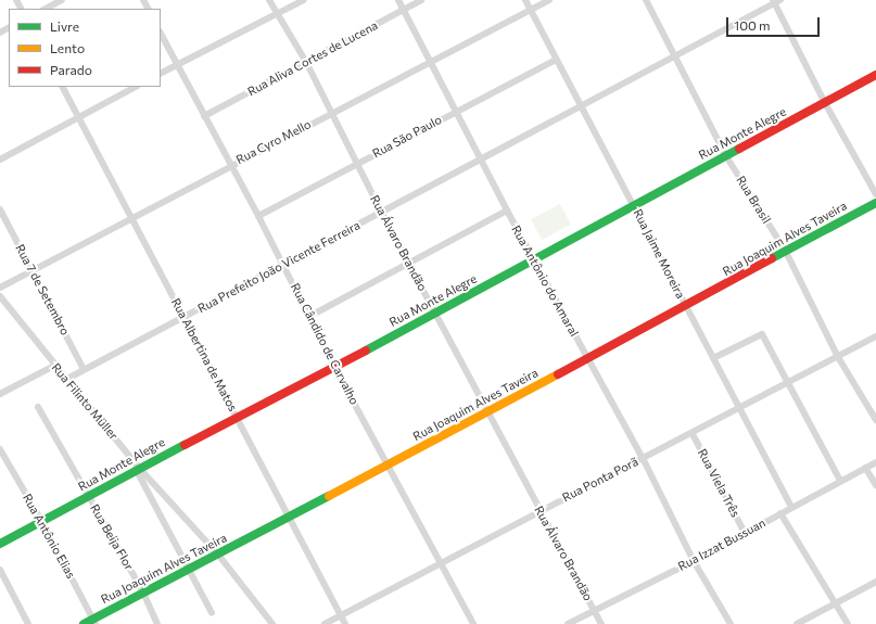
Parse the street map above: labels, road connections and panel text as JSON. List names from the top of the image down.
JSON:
{
  "streets": {
    "street": [
      "Rua Aliva Cortes de Lucena",
      "Rua Monte Alegre",
      "Rua São Paulo",
      "Rua Cyro Mello",
      "Rua Brasil",
      "Rua Joaquim Alves Taveira",
      "Rua Álvaro Brandão",
      "Rua Jaime Moreira",
      "Rua Prefeito João Vicente Ferreira",
      "Rua Antônio do Amaral",
      "Rua 7 de Setembro",
      "Rua Cândido de Carvalho",
      "Rua Albertina de Matos",
      "Rua Filinto Müller",
      "Rua Ponta Porã",
      "Rua Viela Três",
      "Rua Antônio Elias",
      "Rua Beija Flor",
      "Rua Izzat Bussuan"
    ]
  },
  "crossings": [
    ["Rua Aliva Cortes de Lucena", "Rua Álvaro Brandão"],
    ["Rua Aliva Cortes de Lucena", "Rua Antônio do Amaral"],
    ["Rua Aliva Cortes de Lucena", "Rua Cândido de Carvalho"],
    ["Rua Monte Alegre", "Rua Brasil"],
    ["Rua Monte Alegre", "Rua Álvaro Brandão"],
    ["Rua Monte Alegre", "Rua Jaime Moreira"],
    ["Rua Monte Alegre", "Rua Antônio do Amaral"],
    ["Rua Monte Alegre", "Rua Cândido de Carvalho"],
    ["Rua Monte Alegre", "Rua Albertina de Matos"],
    ["Rua Monte Alegre", "Rua Filinto Müller"],
    ["Rua Monte Alegre", "Rua Antônio Elias"],
    ["Rua Monte Alegre", "Rua Beija Flor"],
    ["Rua São Paulo", "Rua Álvaro Brandão"],
    ["Rua São Paulo", "Rua Jaime Moreira"],
    ["Rua São Paulo", "Rua Antônio do Amaral"],
    ["Rua São Paulo", "Rua Cândido de Carvalho"],
    ["Rua Cyro Mello", "Rua Álvaro Brandão"],
    ["Rua Cyro Mello", "Rua Jaime Moreira"],
    ["Rua Cyro Mello", "Rua Antônio do Amaral"],
    ["Rua Cyro Mello", "Rua 7 de Setembro"],
    ["Rua Cyro Mello", "Rua Cândido de Carvalho"],
    ["Rua Cyro Mello", "Rua Albertina de Matos"],
    ["Rua Brasil", "Rua Joaquim Alves Taveira"],
    ["Rua Brasil", "Rua Prefeito João Vicente Ferreira"],
    ["Rua Brasil", "Rua Ponta Porã"],
    ["Rua Joaquim Alves Taveira", "Rua Álvaro Brandão"],
    ["Rua Joaquim Alves Taveira", "Rua Jaime Moreira"],
    ["Rua Joaquim Alves Taveira", "Rua Antônio do Amaral"],
    ["Rua Joaquim Alves Taveira", "Rua Cândido de Carvalho"],
    ["Rua Joaquim Alves Taveira", "Rua Albertina de Matos"],
    ["Rua Joaquim Alves Taveira", "Rua Filinto Müller"],
    ["Rua Joaquim Alves Taveira", "Rua Antônio Elias"],
    ["Rua Joaquim Alves Taveira", "Rua Beija Flor"],
    ["Rua Álvaro Brandão", "Rua Prefeito João Vicente Ferreira"],
    ["Rua Álvaro Brandão", "Rua Ponta Porã"],
    ["Rua Álvaro Brandão", "Rua Izzat Bussuan"],
    ["Rua Jaime Moreira", "Rua Prefeito João Vicente Ferreira"],
    ["Rua Jaime Moreira", "Rua Ponta Porã"],
    ["Rua Jaime Moreira", "Rua Izzat Bussuan"],
    ["Rua Prefeito João Vicente Ferreira", "Rua Antônio do Amaral"],
    ["Rua Prefeito João Vicente Ferreira", "Rua 7 de Setembro"],
    ["Rua Prefeito João Vicente Ferreira", "Rua Cândido de Carvalho"],
    ["Rua Prefeito João Vicente Ferreira", "Rua Albertina de Matos"],
    ["Rua Prefeito João Vicente Ferreira", "Rua Filinto Müller"],
    ["Rua Antônio do Amaral", "Rua Ponta Porã"],
    ["Rua Antônio do Amaral", "Rua Izzat Bussuan"],
    ["Rua Cândido de Carvalho", "Rua Ponta Porã"],
    ["Rua Albertina de Matos", "Rua Ponta Porã"],
    ["Rua Ponta Porã", "Rua Viela Três"],
    ["Rua Viela Três", "Rua Izzat Bussuan"]
  ],
  "legend": ["Livre", "Lento", "Parado"],
  "scale_bar": "100 m"
}
